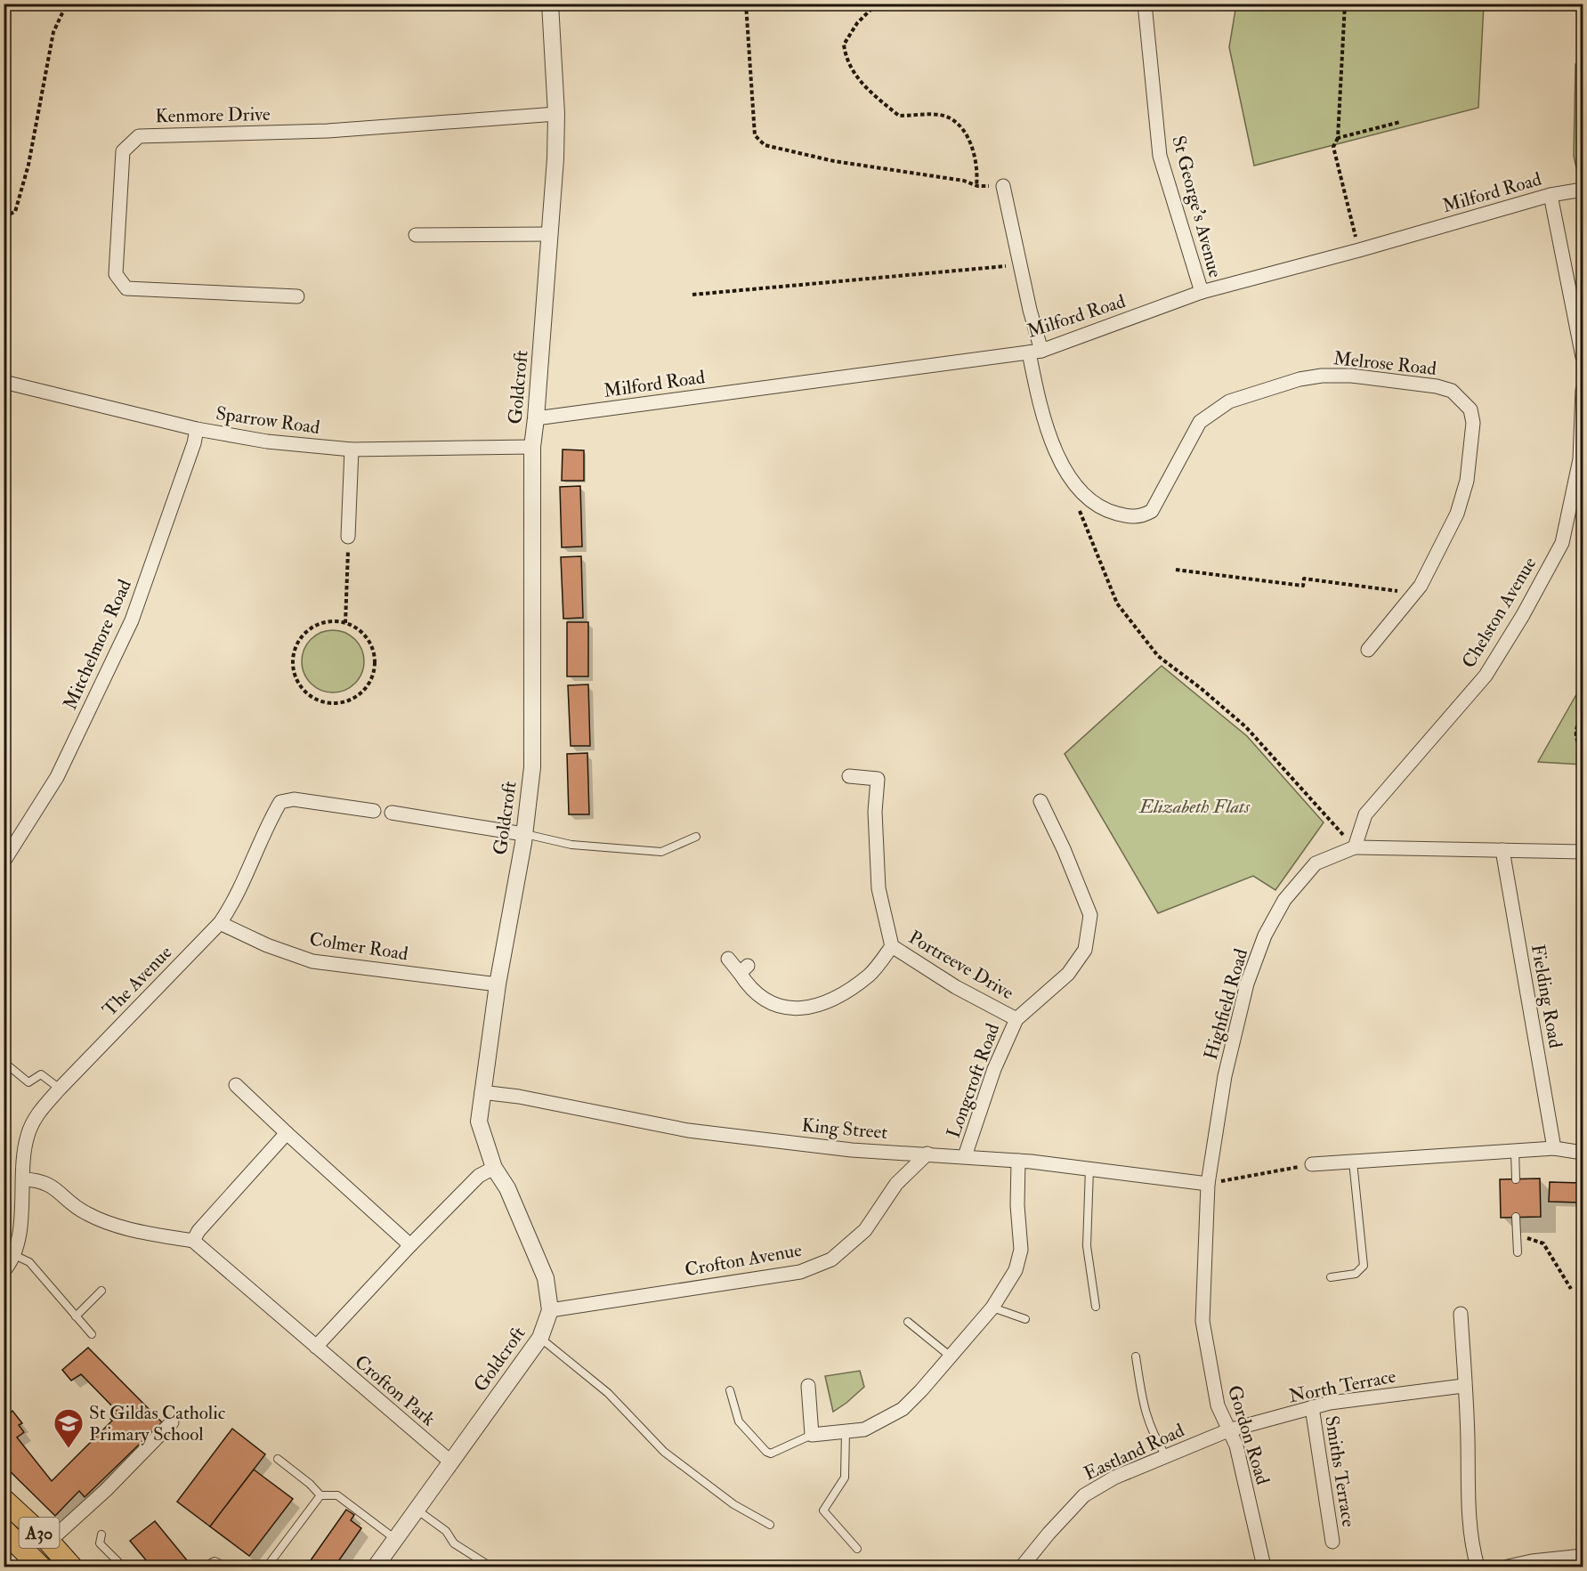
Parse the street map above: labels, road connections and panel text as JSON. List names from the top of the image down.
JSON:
{
  "streets": {
    "main road": ["A30"],
    "street": [
      "Kenmore Drive",
      "Milford Road",
      "St George's Avenue",
      "Melrose Road",
      "Goldcroft",
      "Sparrow Road",
      "Chelston Avenue",
      "Mitchelmore Road",
      "Colmer Road",
      "Portreeve Drive",
      "The Avenue",
      "Fielding Road",
      "Highfield Road",
      "Longcroft Road",
      "King Street",
      "Crofton Avenue",
      "North Terrace",
      "Crofton Park",
      "Gordon Road",
      "Eastland Road",
      "Smiths Terrace"
    ]
  },
  "crossings": [
    ["Kenmore Drive", "Goldcroft"],
    ["Milford Road", "St George's Avenue"],
    ["Milford Road", "Melrose Road"],
    ["Milford Road", "Goldcroft"],
    ["Goldcroft", "Sparrow Road"],
    ["Goldcroft", "Colmer Road"],
    ["Goldcroft", "King Street"],
    ["Goldcroft", "Crofton Avenue"],
    ["Goldcroft", "Crofton Park"],
    ["Sparrow Road", "Mitchelmore Road"],
    ["Chelston Avenue", "Highfield Road"],
    ["Colmer Road", "The Avenue"],
    ["Portreeve Drive", "Longcroft Road"],
    ["Fielding Road", "Highfield Road"],
    ["Highfield Road", "King Street"],
    ["Highfield Road", "Gordon Road"],
    ["Longcroft Road", "King Street"],
    ["King Street", "Crofton Avenue"],
    ["King Street", "Gordon Road"],
    ["North Terrace", "Gordon Road"],
    ["North Terrace", "Eastland Road"],
    ["North Terrace", "Smiths Terrace"],
    ["Gordon Road", "Eastland Road"]
  ],
  "parks": ["Elizabeth Flats"],
  "places": {
    "school or university": ["St Gildas Catholic Primary School"]
  }
}
